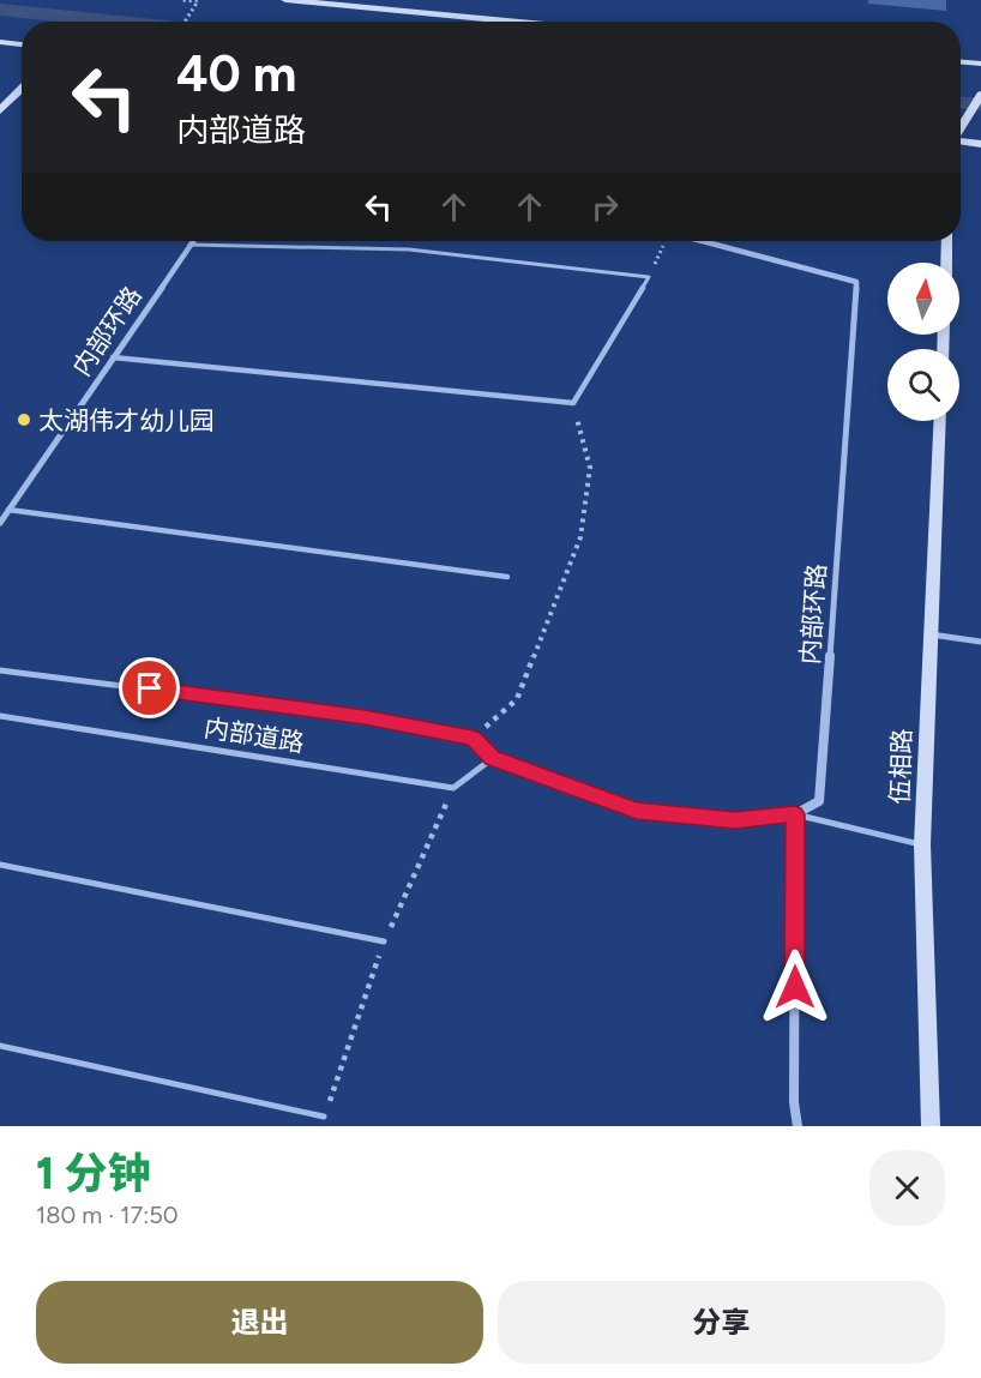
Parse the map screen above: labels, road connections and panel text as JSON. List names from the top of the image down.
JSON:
{
  "streets": {
    "street": ["内部环路", "伍相路"],
    "lane": ["内部道路"]
  },
  "places": ["太湖伟才幼儿园"],
  "north": "top",
  "page": {
    "turn": ["40 m", "内部道路"],
    "heading": ["1 分钟", "180 m · 17:50"],
    "buttons": ["退出", "分享"]
  }
}
